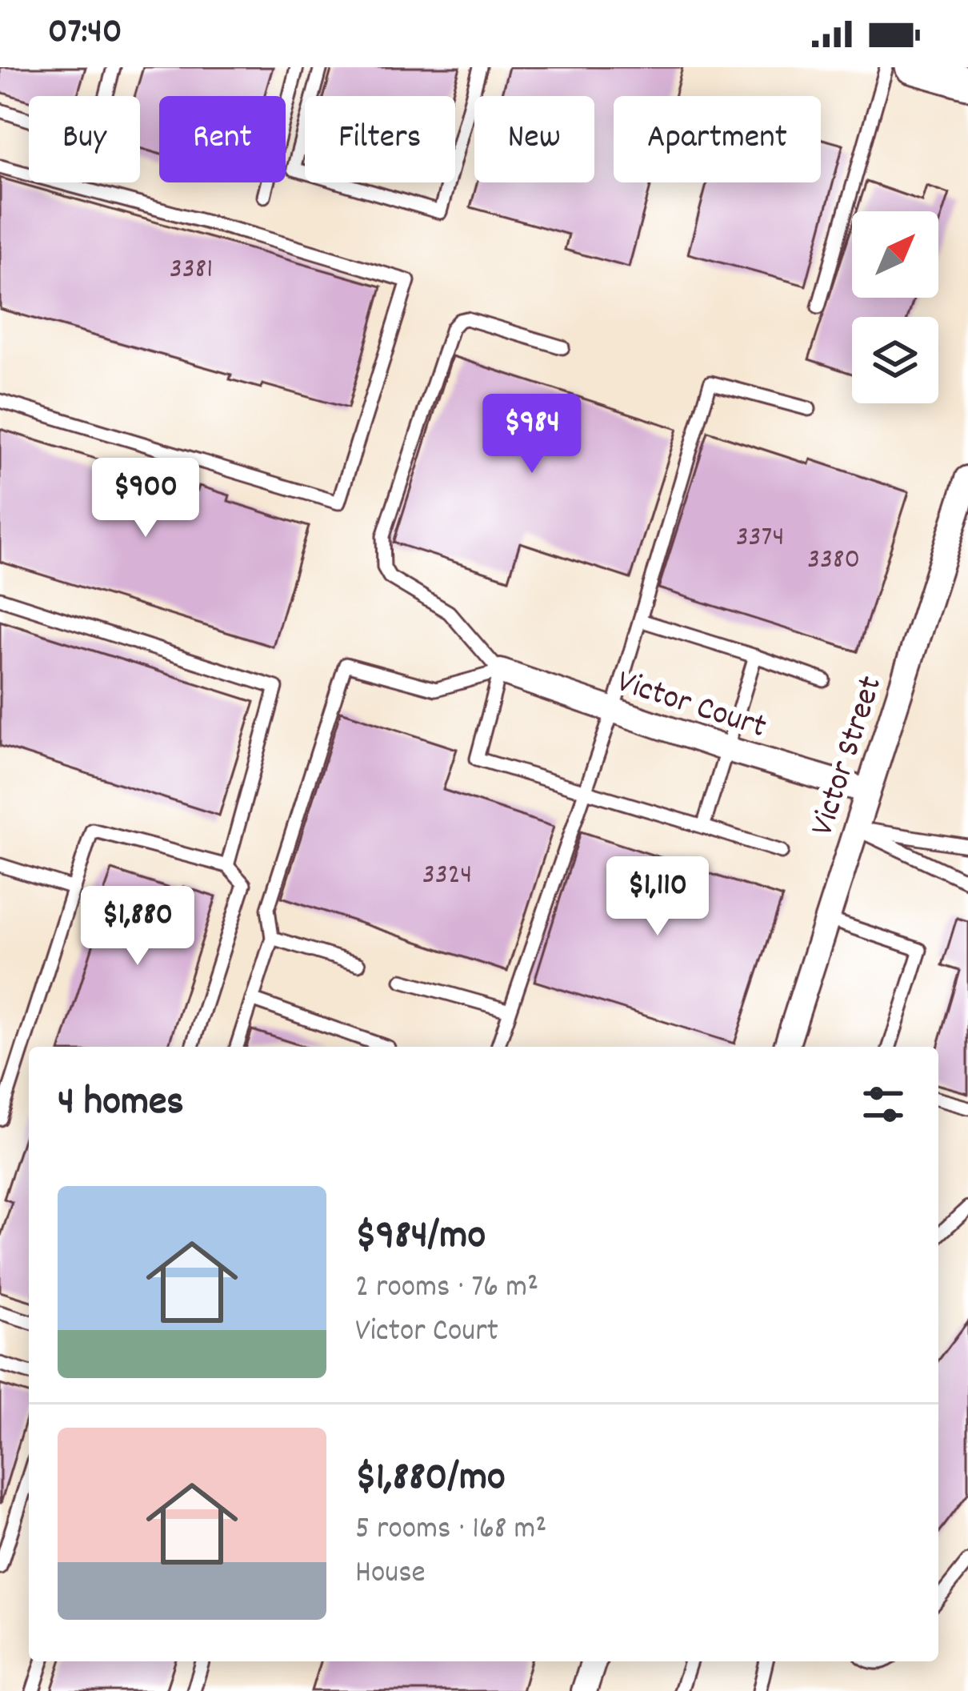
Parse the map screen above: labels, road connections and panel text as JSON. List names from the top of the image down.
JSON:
{
  "streets": {
    "street": ["Victor Court", "Victor Street"]
  },
  "crossings": [
    ["Victor Court", "Victor Street"]
  ],
  "house_numbers": [
    "3381",
    "3374",
    "3380",
    "3324"
  ],
  "north": "top right",
  "page": {
    "status": "07:40",
    "chip": [
      "Buy",
      "Rent",
      "Filters",
      "New",
      "Apartment"
    ],
    "price": [
      "$984",
      "$900",
      "$1,110",
      "$1,880"
    ],
    "heading": "4 homes",
    "list": [
      {
        "name": "$984/mo",
        "note": "2 rooms · 76 m² · Victor Court"
      },
      {
        "name": "$1,880/mo",
        "note": "5 rooms · 168 m² · House"
      }
    ]
  }
}
